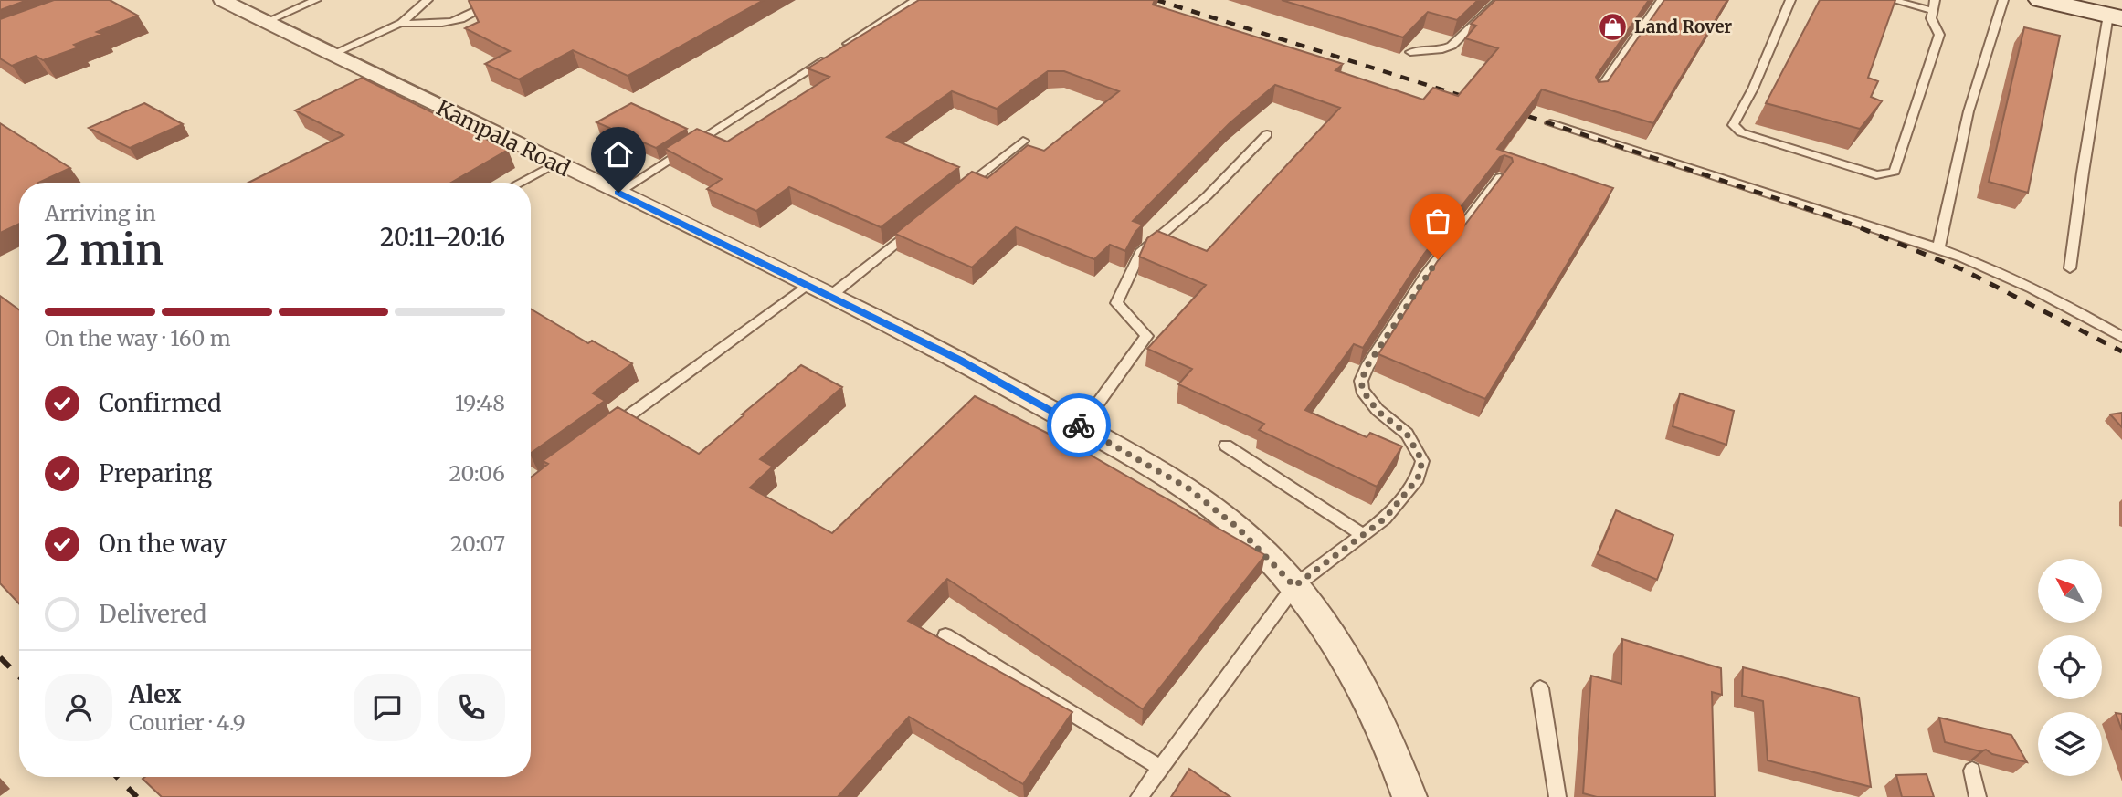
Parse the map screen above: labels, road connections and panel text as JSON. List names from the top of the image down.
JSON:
{
  "streets": {
    "street": ["Kampala Road"]
  },
  "places": {
    "shop": ["Land Rover"]
  },
  "north": "top left",
  "page": {
    "heading": ["2 min", "Arriving in", "20:11–20:16"],
    "panel": ["Alex", "Courier · 4.9"],
    "bar": "On the way · 160 m",
    "list": [
      ["Confirmed", "19:48"],
      ["Preparing", "20:06"],
      ["On the way", "20:07"],
      "Delivered"
    ]
  }
}
